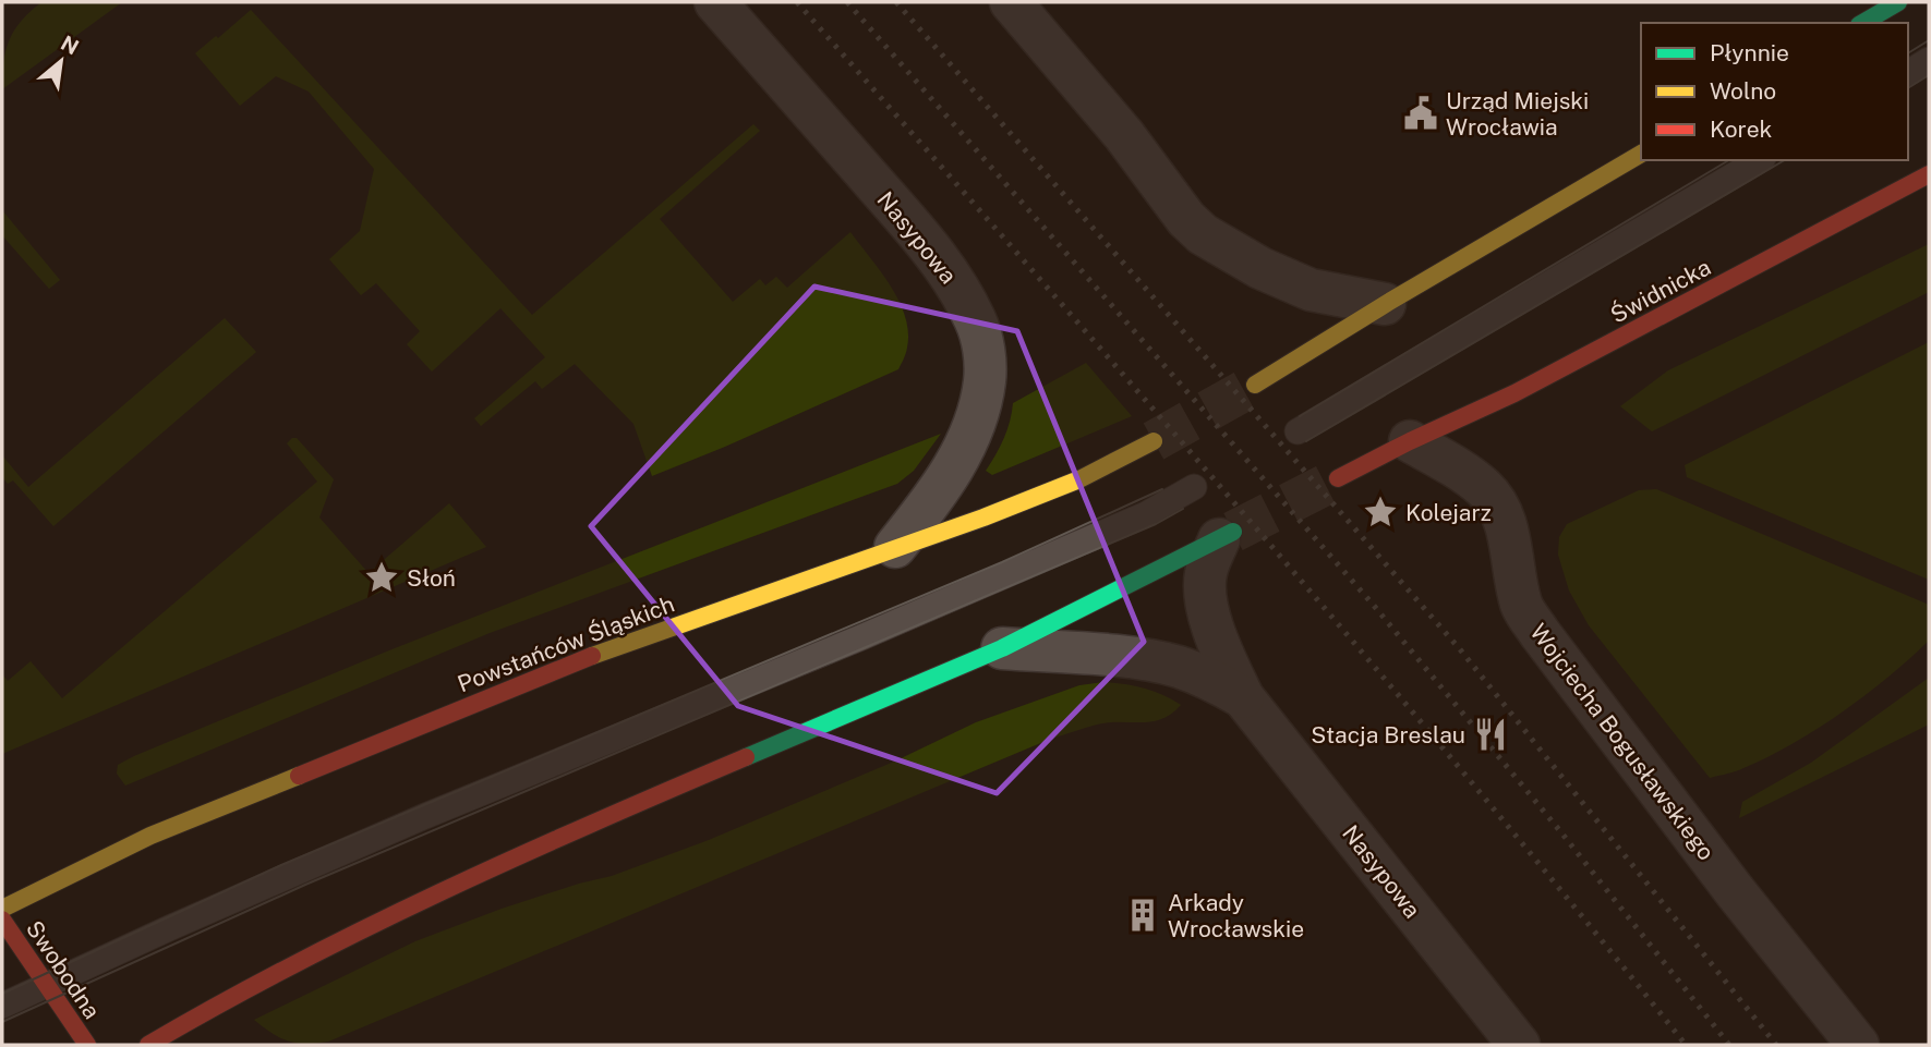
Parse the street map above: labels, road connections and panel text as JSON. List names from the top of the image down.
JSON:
{
  "streets": {
    "main road": ["Świdnicka", "Powstańców Śląskich", "Swobodna"],
    "street": ["Nasypowa", "Wojciecha Bogusławskiego"]
  },
  "crossings": [
    ["Nasypowa", "Powstańców Śląskich"],
    ["Świdnicka", "Wojciecha Bogusławskiego"]
  ],
  "places": {
    "public building": ["Urząd Miejski Wrocławia"],
    "place": ["Kolejarz", "Słoń"],
    "restaurant": ["Stacja Breslau"],
    "building": ["Arkady Wrocławskie"]
  },
  "legend": ["Płynnie", "Wolno", "Korek"],
  "north": "top right"
}
